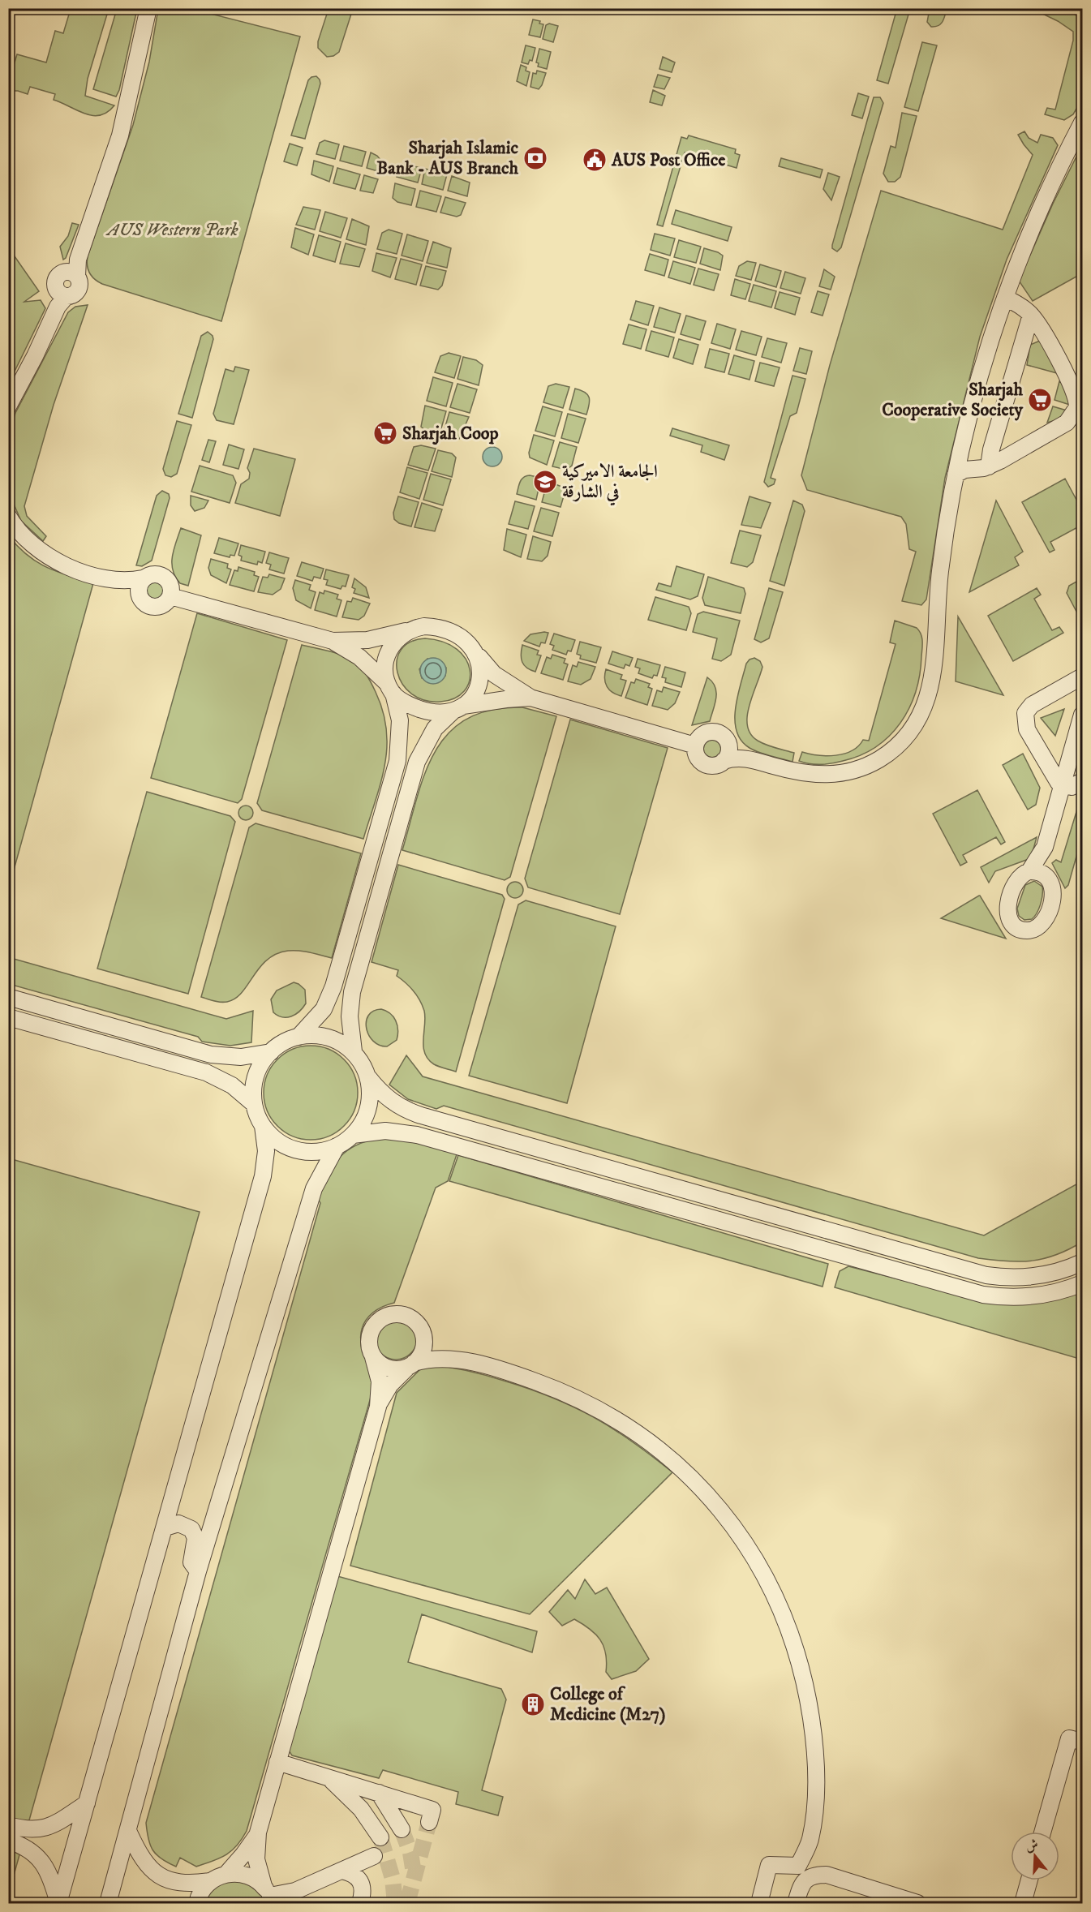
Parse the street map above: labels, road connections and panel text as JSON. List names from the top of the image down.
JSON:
{
  "parks": ["AUS Western Park"],
  "places": {
    "bank": ["Sharjah Islamic Bank - AUS Branch"],
    "public building": ["AUS Post Office"],
    "supermarket": ["Sharjah Cooperative Society", "Sharjah Coop"],
    "school or university": ["الجامعة الاميركية في الشارقة"],
    "building": ["College of Medicine (M27)"]
  },
  "north": "top"
}
